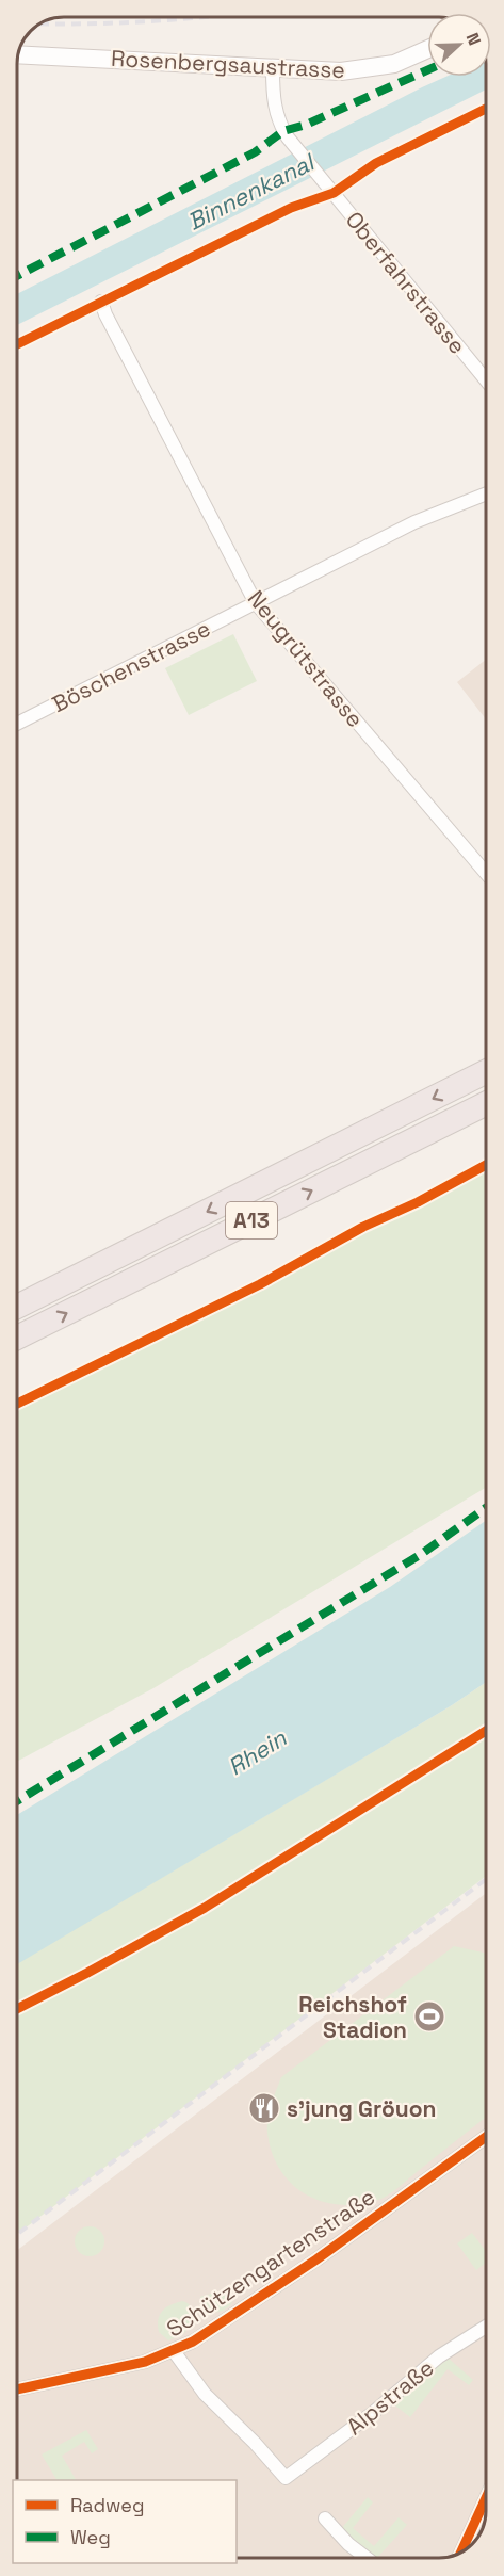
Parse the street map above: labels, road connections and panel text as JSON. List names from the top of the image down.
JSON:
{
  "streets": {
    "highway": ["A13"],
    "street": [
      "Rosenbergsaustrasse",
      "Oberfahrstrasse",
      "Neugrütstrasse",
      "Böschenstrasse",
      "Schützengartenstraße",
      "Alpstraße"
    ]
  },
  "crossings": [
    ["Rosenbergsaustrasse", "Oberfahrstrasse"],
    ["Neugrütstrasse", "Böschenstrasse"],
    ["Schützengartenstraße", "Alpstraße"]
  ],
  "water": ["Binnenkanal", "Rhein"],
  "places": {
    "sports": ["Reichshof Stadion"],
    "restaurant": ["s'jung Gröuon"]
  },
  "legend": ["Radweg", "Weg"],
  "north": "right"
}
